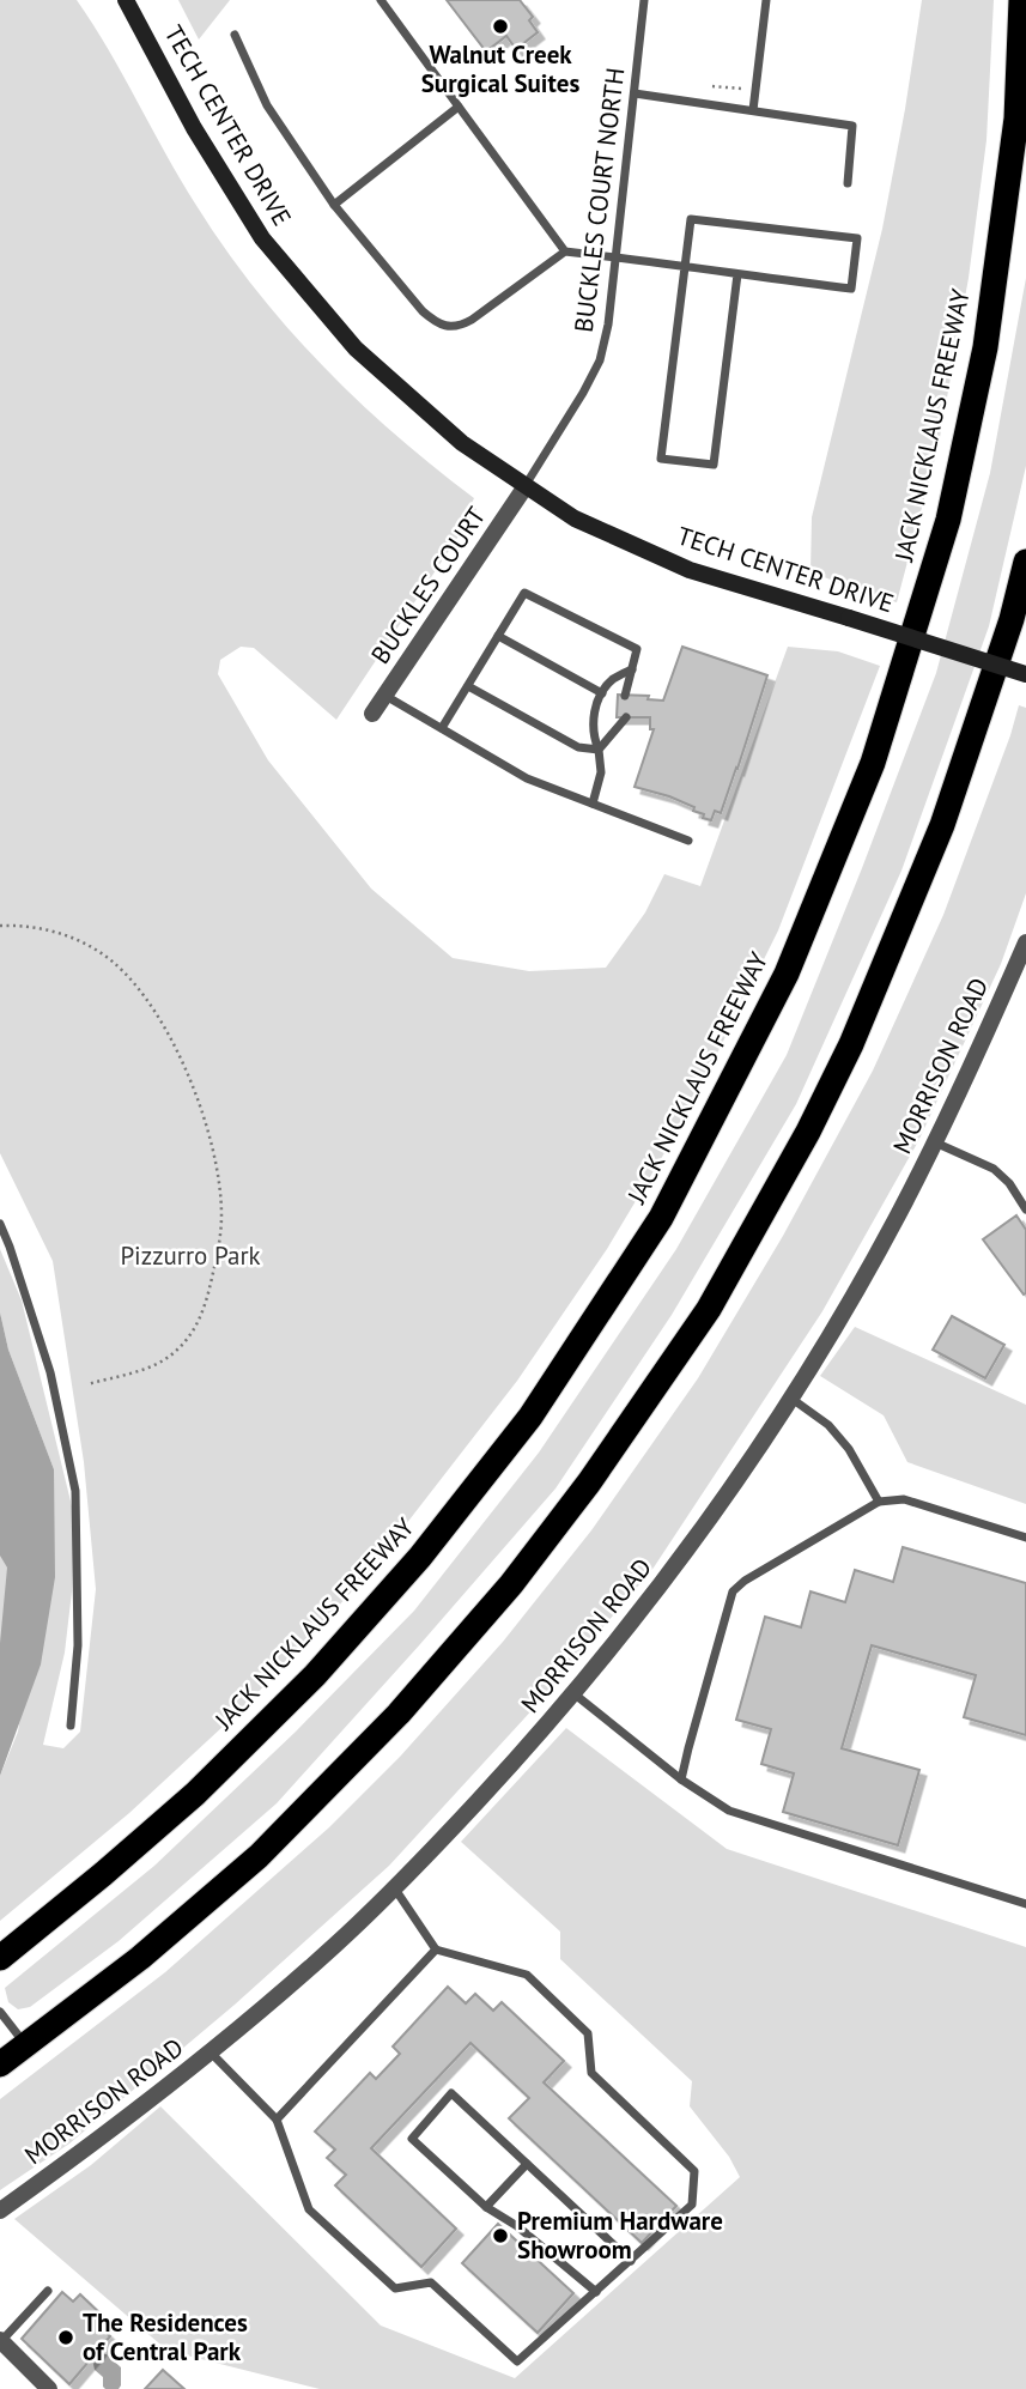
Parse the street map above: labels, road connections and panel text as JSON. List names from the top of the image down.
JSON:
{
  "streets": {
    "highway": ["JACK NICKLAUS FREEWAY"],
    "main road": ["TECH CENTER DRIVE"],
    "street": ["BUCKLES COURT", "MORRISON ROAD"],
    "lane": ["BUCKLES COURT NORTH"]
  },
  "crossings": [
    ["TECH CENTER DRIVE", "BUCKLES COURT NORTH"],
    ["TECH CENTER DRIVE", "BUCKLES COURT"],
    ["BUCKLES COURT NORTH", "BUCKLES COURT"]
  ],
  "parks": ["Pizzurro Park"],
  "places": ["Walnut Creek Surgical Suites", "Premium Hardware Showroom", "The Residences of Central Park"]
}
